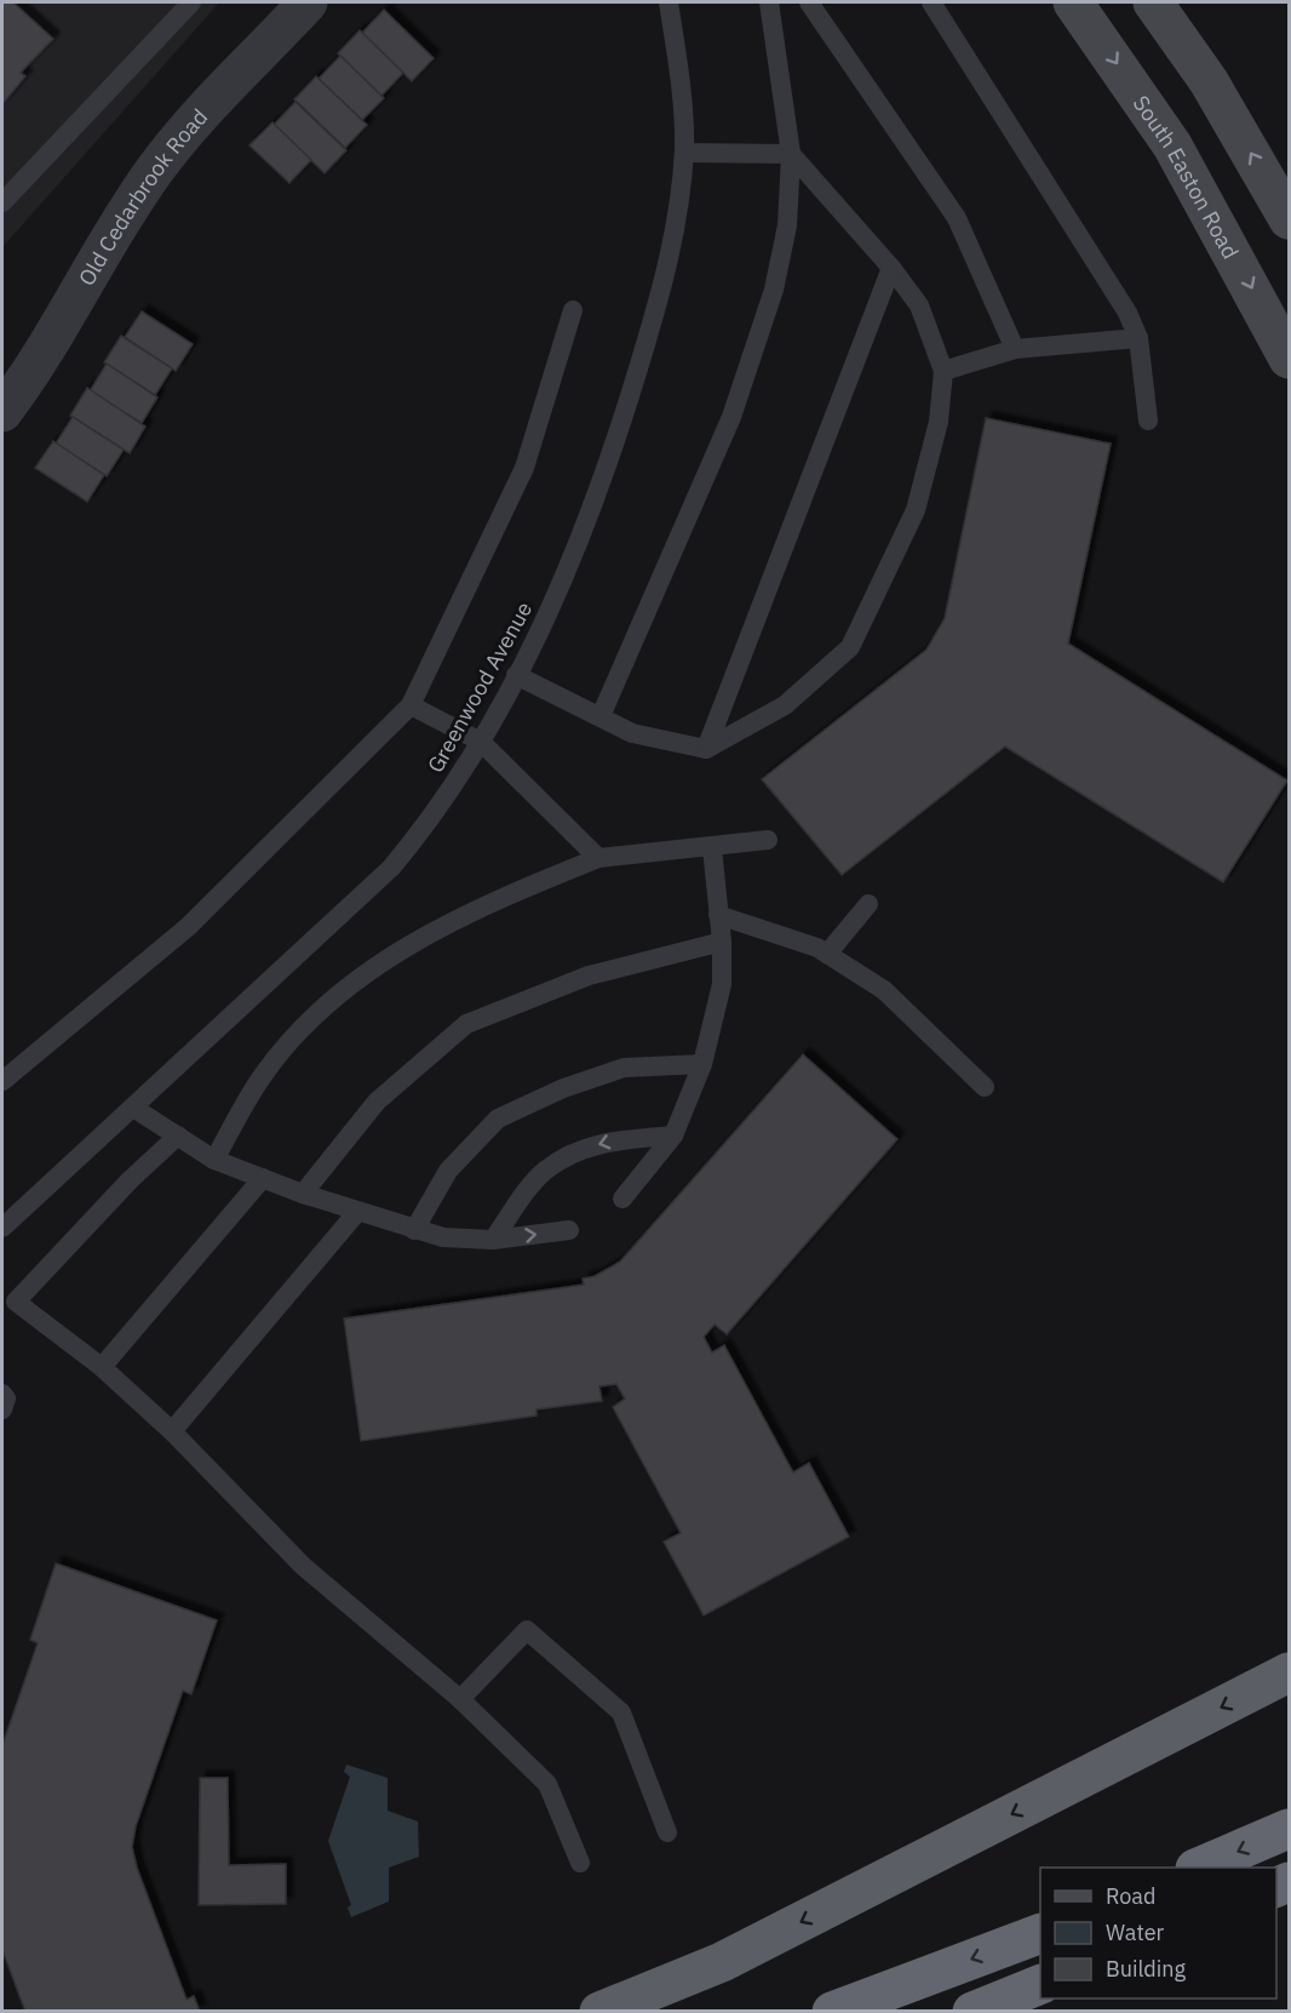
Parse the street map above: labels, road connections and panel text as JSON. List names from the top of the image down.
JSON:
{
  "streets": {
    "main road": ["South Easton Road"],
    "street": ["Old Cedarbrook Road"],
    "lane": ["Greenwood Avenue"]
  },
  "legend": ["Road", "Water", "Building"]
}
